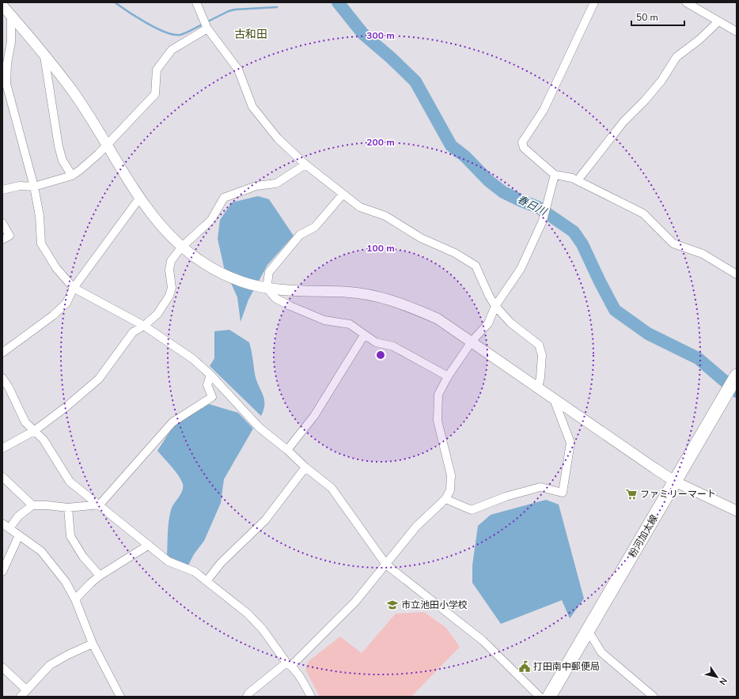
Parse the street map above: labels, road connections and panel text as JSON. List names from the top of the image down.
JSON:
{
  "streets": {
    "main road": ["粉河加太線"]
  },
  "districts": ["古和田"],
  "water": ["春日川"],
  "places": {
    "supermarket": ["ファミリーマート"],
    "school or university": ["市立池田小学校"],
    "public building": ["打田南中郵便局"]
  },
  "scale_bar": "50 m",
  "north": "bottom right",
  "rings": ["300 m", "200 m", "100 m"]
}
